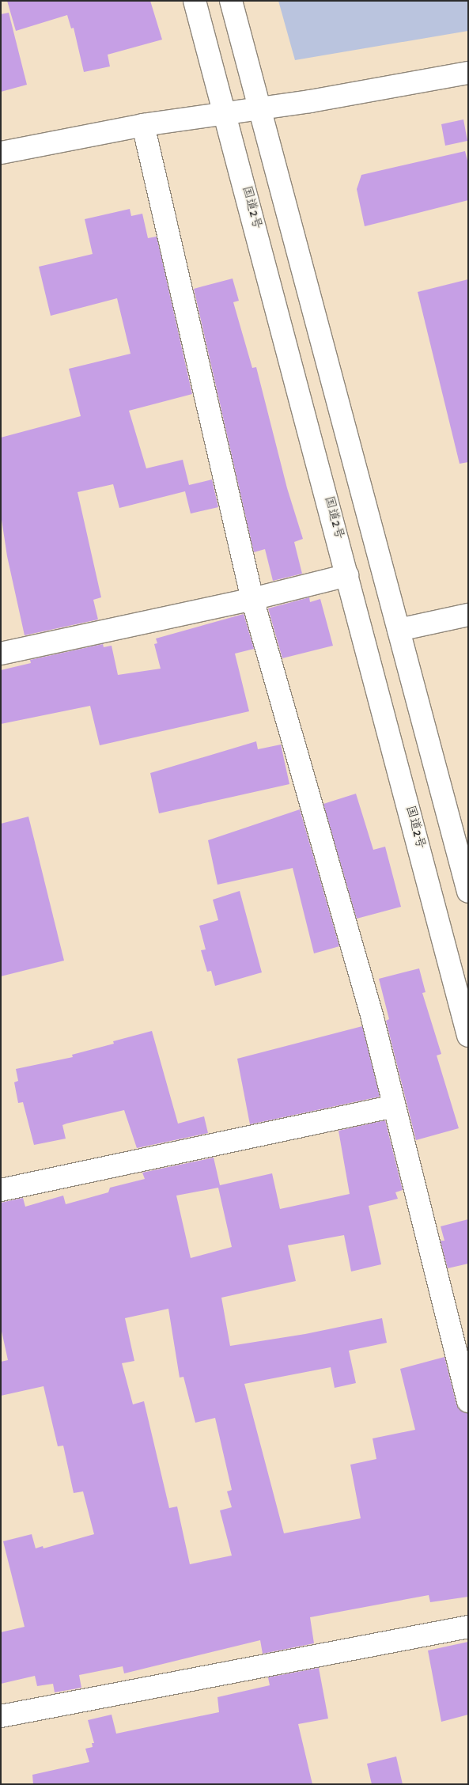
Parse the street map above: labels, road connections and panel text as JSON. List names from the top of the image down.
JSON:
{
  "streets": {
    "main road": ["国道2号"]
  }
}
